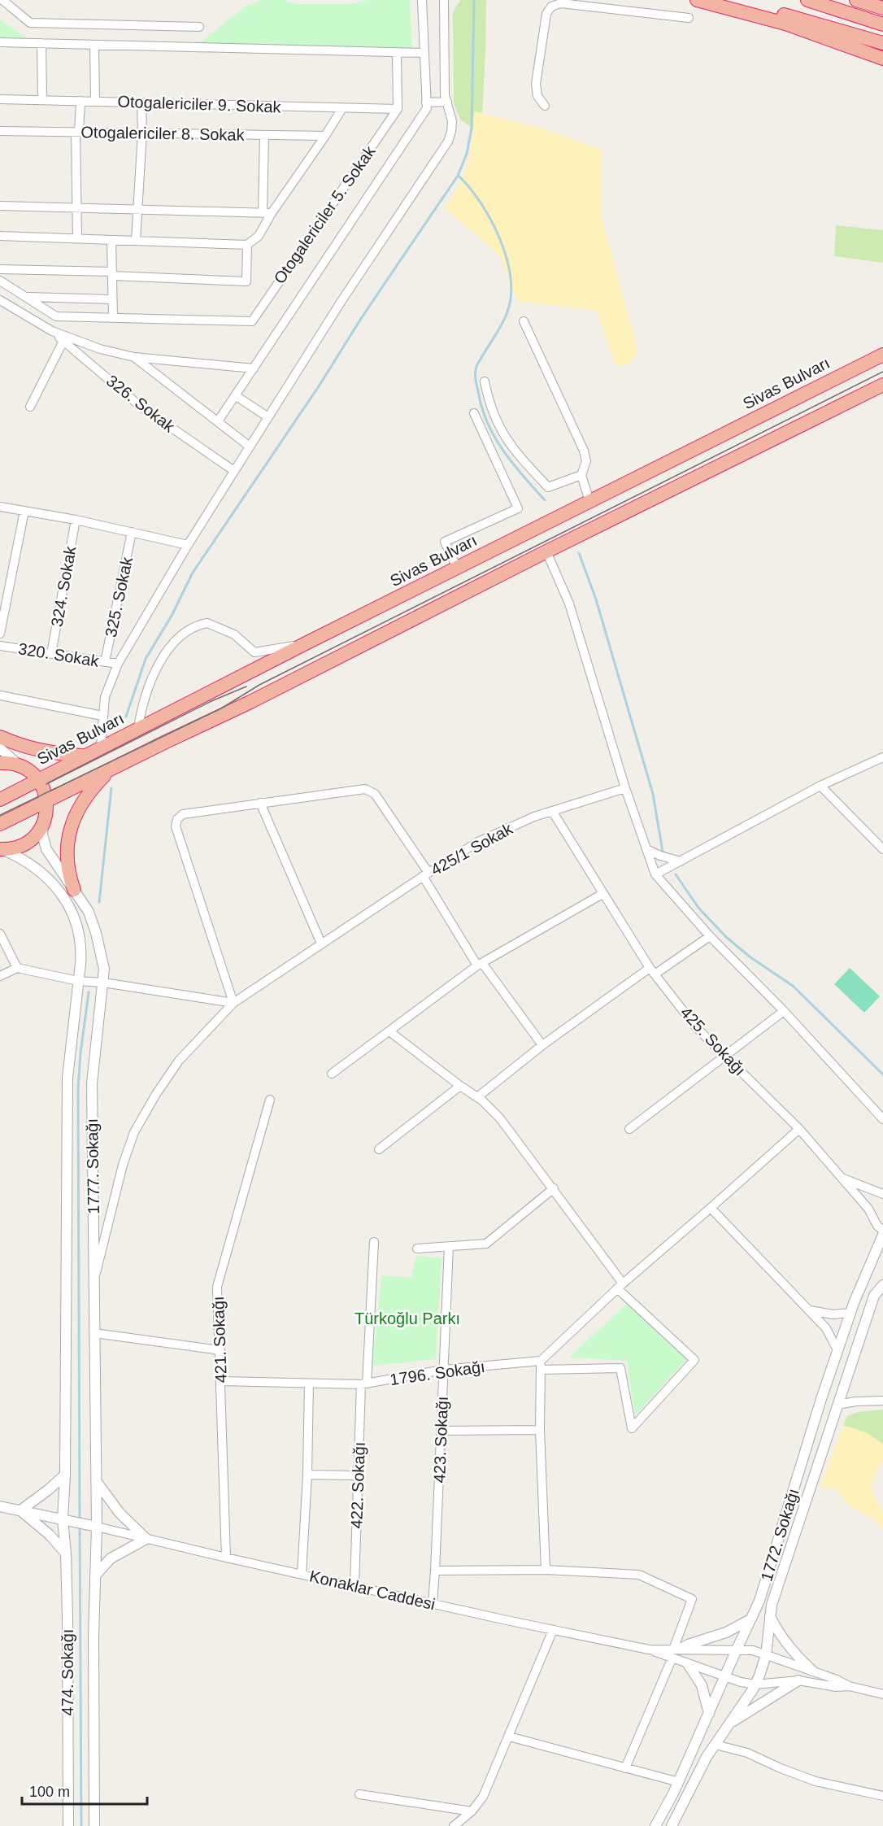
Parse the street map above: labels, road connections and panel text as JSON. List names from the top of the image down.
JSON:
{
  "streets": {
    "highway": ["Sivas Bulvarı"],
    "street": [
      "Otogalericiler 9. Sokak",
      "Otogalericiler 8. Sokak",
      "Otogalericiler 5. Sokak",
      "326. Sokak",
      "324. Sokak",
      "325. Sokak",
      "320. Sokak",
      "425/1 Sokak",
      "425. Sokağı",
      "1777. Sokağı",
      "421. Sokağı",
      "1796. Sokağı",
      "423. Sokağı",
      "422. Sokağı",
      "1772. Sokağı",
      "Konaklar Caddesi",
      "474. Sokağı"
    ]
  },
  "crossings": [
    ["Otogalericiler 9. Sokak", "Otogalericiler 5. Sokak"],
    ["324. Sokak", "320. Sokak"],
    ["325. Sokak", "320. Sokak"],
    ["425/1 Sokak", "425. Sokağı"],
    ["425/1 Sokak", "1777. Sokağı"],
    ["1777. Sokağı", "Konaklar Caddesi"],
    ["1777. Sokağı", "474. Sokağı"],
    ["421. Sokağı", "1796. Sokağı"],
    ["421. Sokağı", "Konaklar Caddesi"],
    ["1796. Sokağı", "423. Sokağı"],
    ["1796. Sokağı", "422. Sokağı"],
    ["423. Sokağı", "Konaklar Caddesi"],
    ["422. Sokağı", "Konaklar Caddesi"],
    ["1772. Sokağı", "Konaklar Caddesi"],
    ["Konaklar Caddesi", "474. Sokağı"]
  ],
  "parks": ["Türkoğlu Parkı"],
  "scale_bar": "100 m"
}
